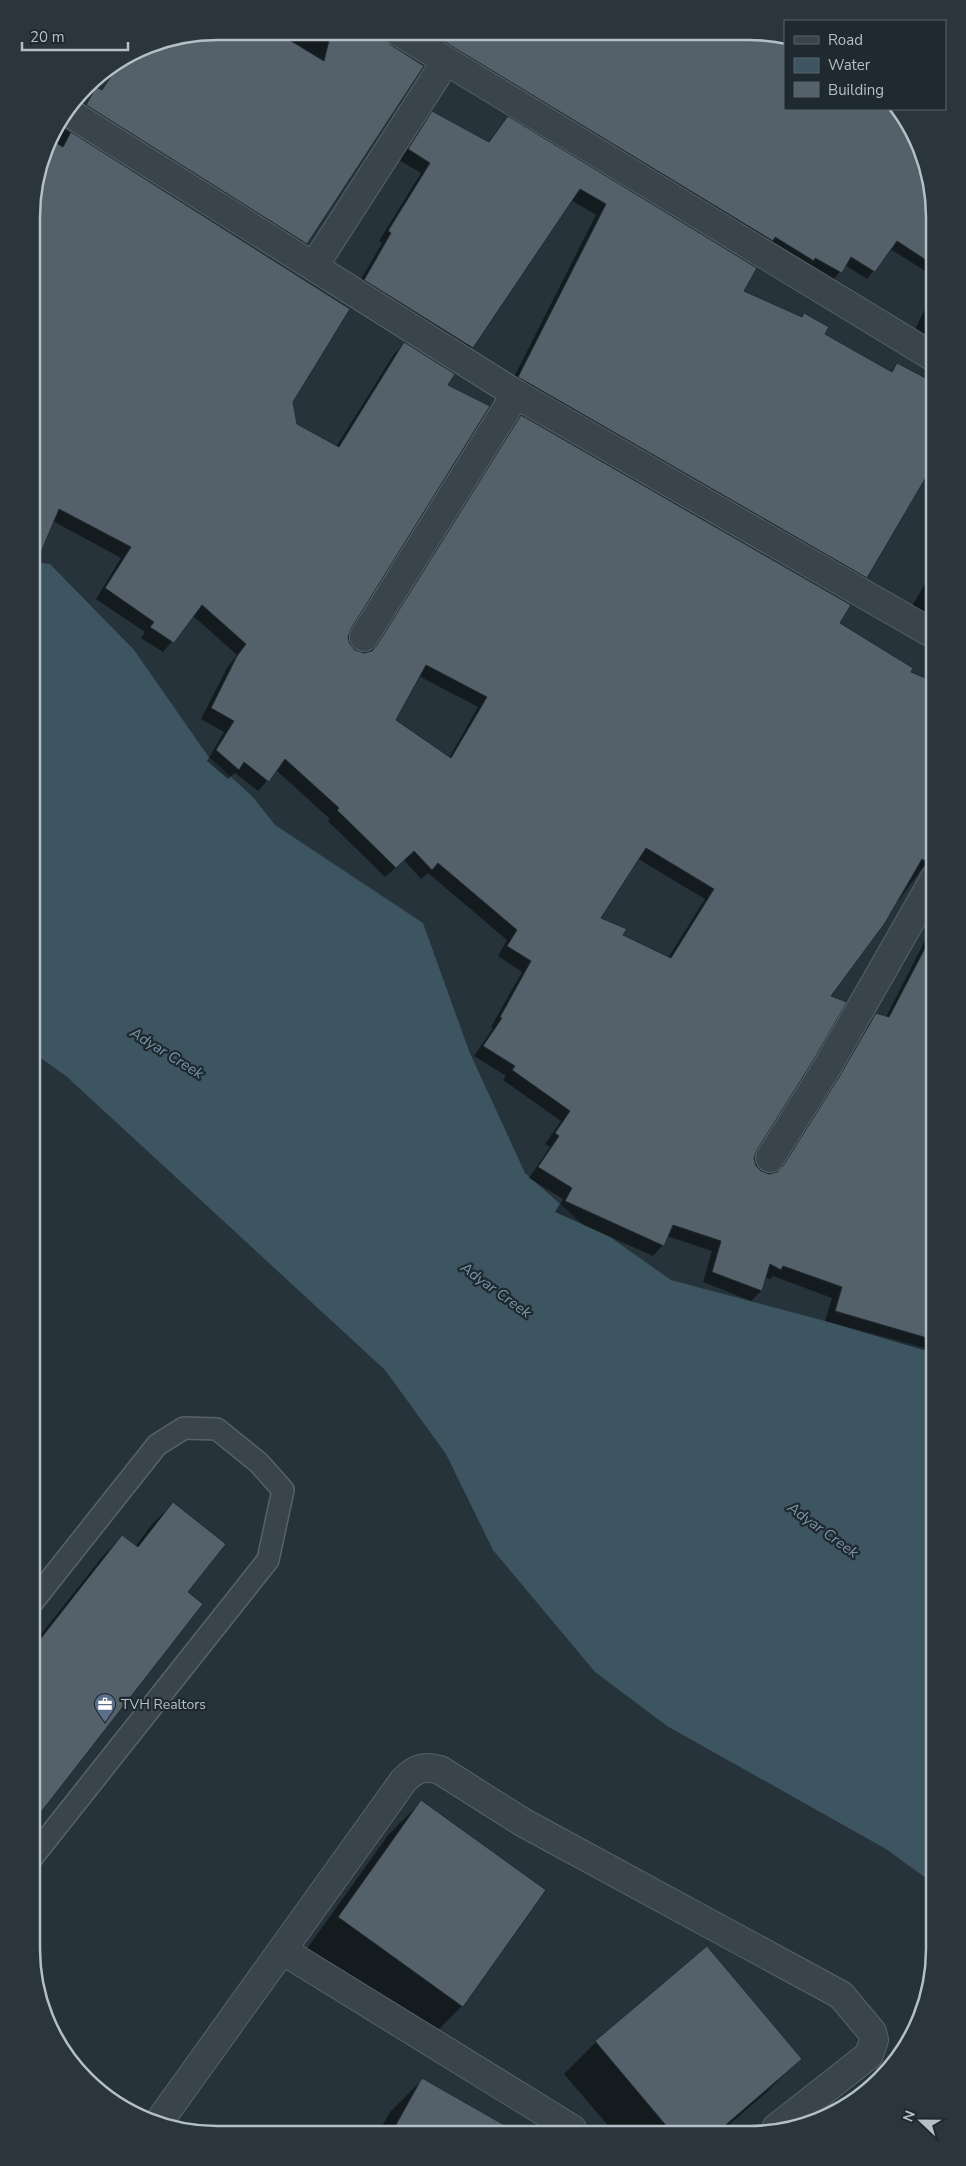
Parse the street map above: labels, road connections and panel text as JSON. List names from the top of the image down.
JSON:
{
  "water": ["Adyar Creek"],
  "places": {
    "office": ["TVH Realtors"]
  },
  "legend": ["Road", "Water", "Building"],
  "scale_bar": "20 m",
  "north": "left"
}
